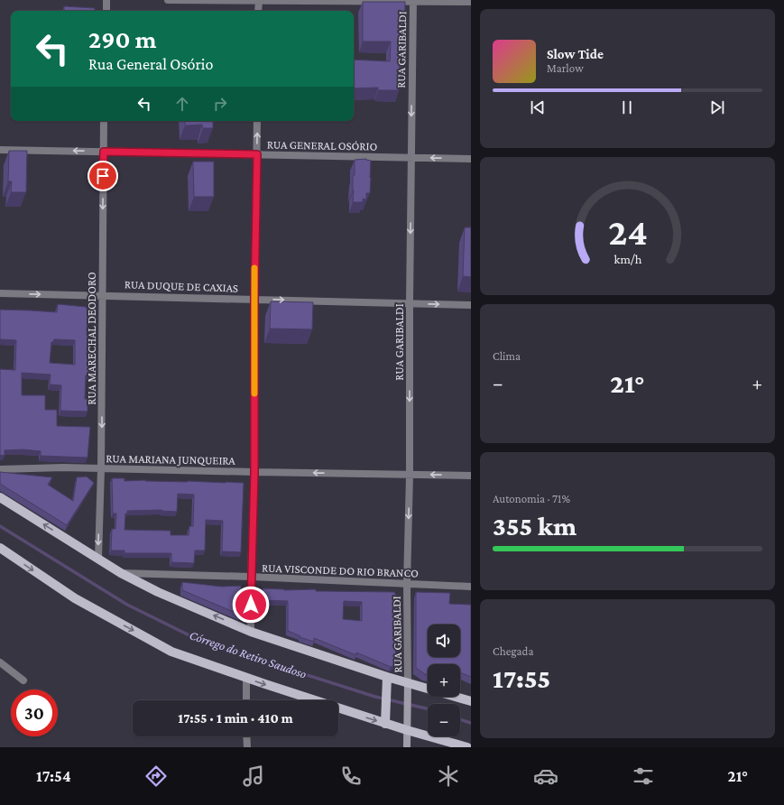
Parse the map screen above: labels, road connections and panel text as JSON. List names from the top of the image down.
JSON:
{
  "streets": {
    "street": [
      "RUA GARIBALDI",
      "RUA GENERAL OSÓRIO",
      "RUA DUQUE DE CAXIAS",
      "RUA MARECHAL DEODORO",
      "RUA MARIANA JUNQUEIRA",
      "RUA VISCONDE DO RIO BRANCO"
    ]
  },
  "crossings": [
    ["RUA GARIBALDI", "RUA GENERAL OSÓRIO"],
    ["RUA GARIBALDI", "RUA DUQUE DE CAXIAS"],
    ["RUA GARIBALDI", "RUA MARIANA JUNQUEIRA"],
    ["RUA GARIBALDI", "RUA VISCONDE DO RIO BRANCO"],
    ["RUA GENERAL OSÓRIO", "RUA MARECHAL DEODORO"],
    ["RUA DUQUE DE CAXIAS", "RUA MARECHAL DEODORO"],
    ["RUA MARECHAL DEODORO", "RUA MARIANA JUNQUEIRA"]
  ],
  "one_way": [
    "RUA GARIBALDI",
    "RUA DUQUE DE CAXIAS",
    "RUA MARECHAL DEODORO",
    "RUA MARIANA JUNQUEIRA"
  ],
  "water": ["Córrego do Retiro Saudoso"],
  "page": {
    "turn": ["290 m", "Rua General Osório"],
    "song": ["Slow Tide", "Marlow"],
    "tile": [
      "Clima",
      ["Autonomia · 71%", "355 km"],
      ["Chegada", "17:55"]
    ],
    "heat": ["−", "21°", "+"],
    "map_buttons": ["+", "−"],
    "limit": "30",
    "trip": "17:55 · 1 min · 410 m",
    "tabs": ["17:54", "21°"],
    "gauge": ["24", "km/h"]
  }
}
